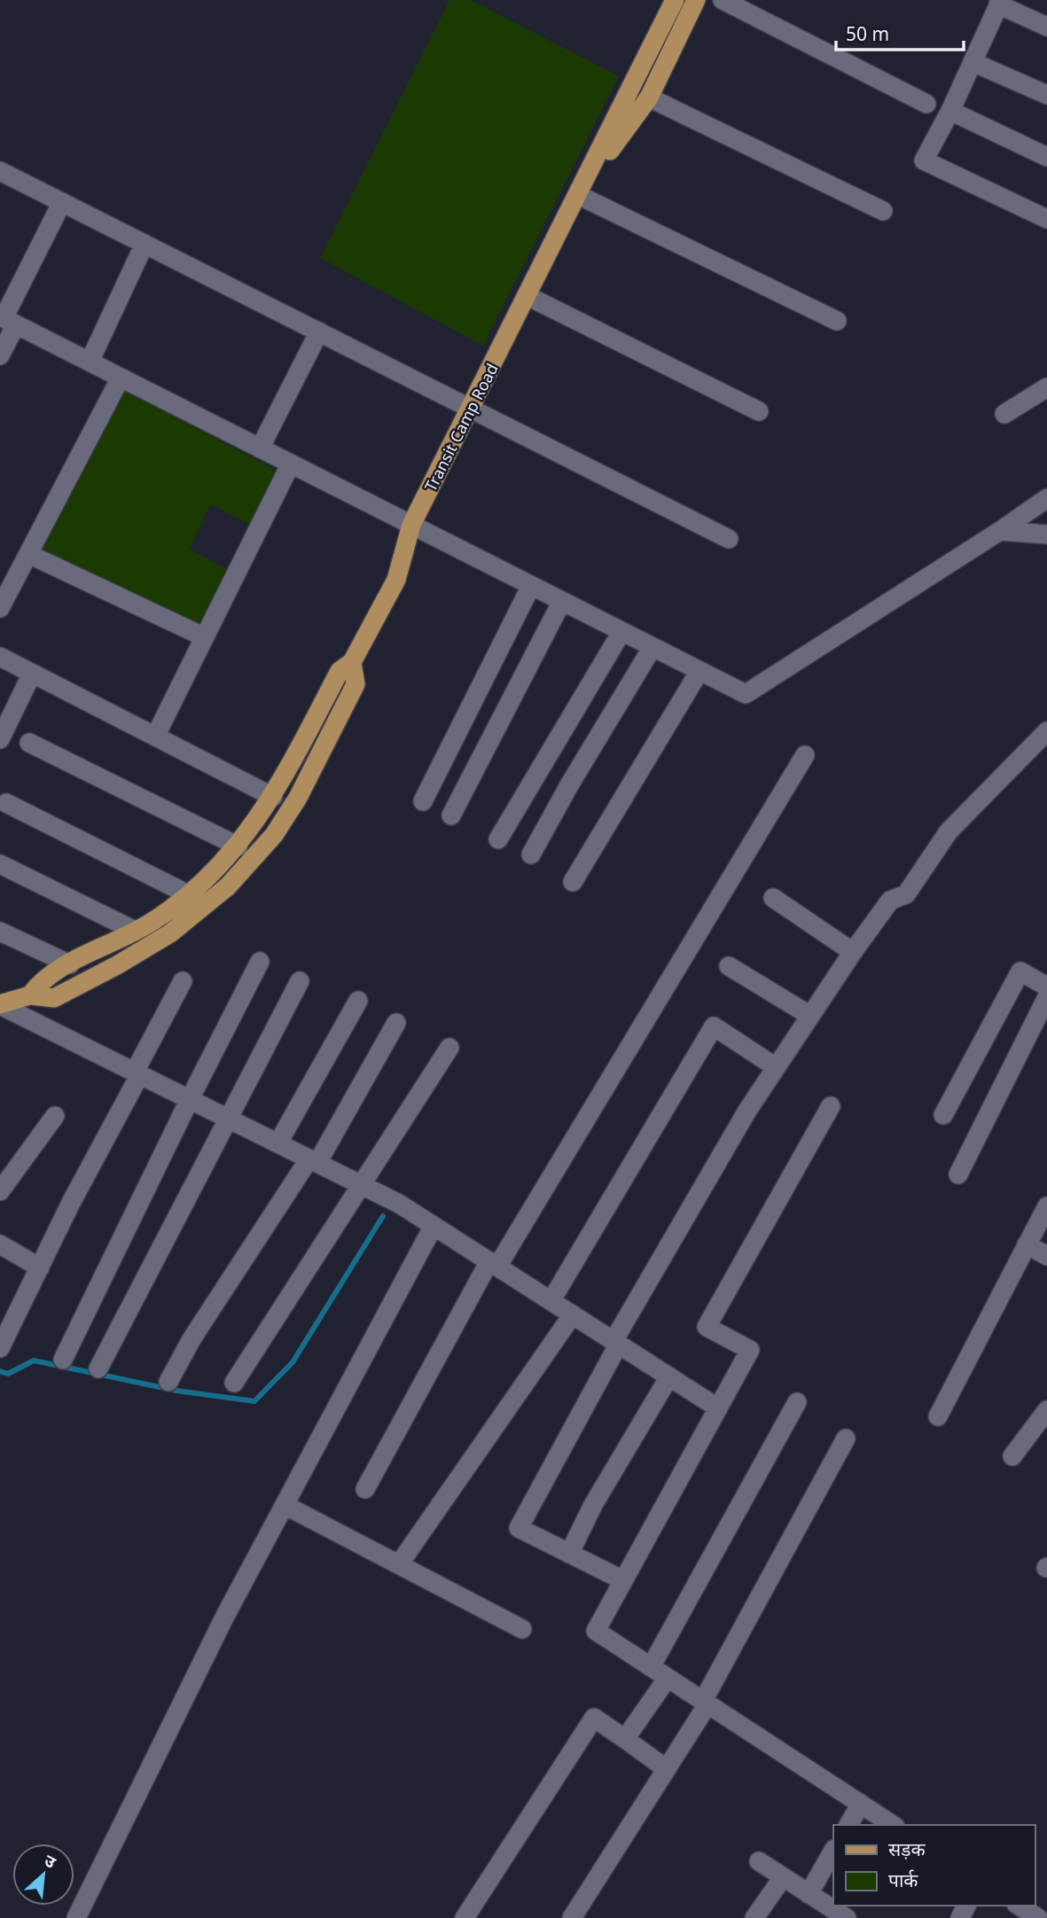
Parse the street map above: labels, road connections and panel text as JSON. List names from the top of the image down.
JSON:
{
  "streets": {
    "main road": ["Transit Camp Road"]
  },
  "legend": ["सड़क", "पार्क"],
  "scale_bar": "50 m",
  "north": "top right"
}
